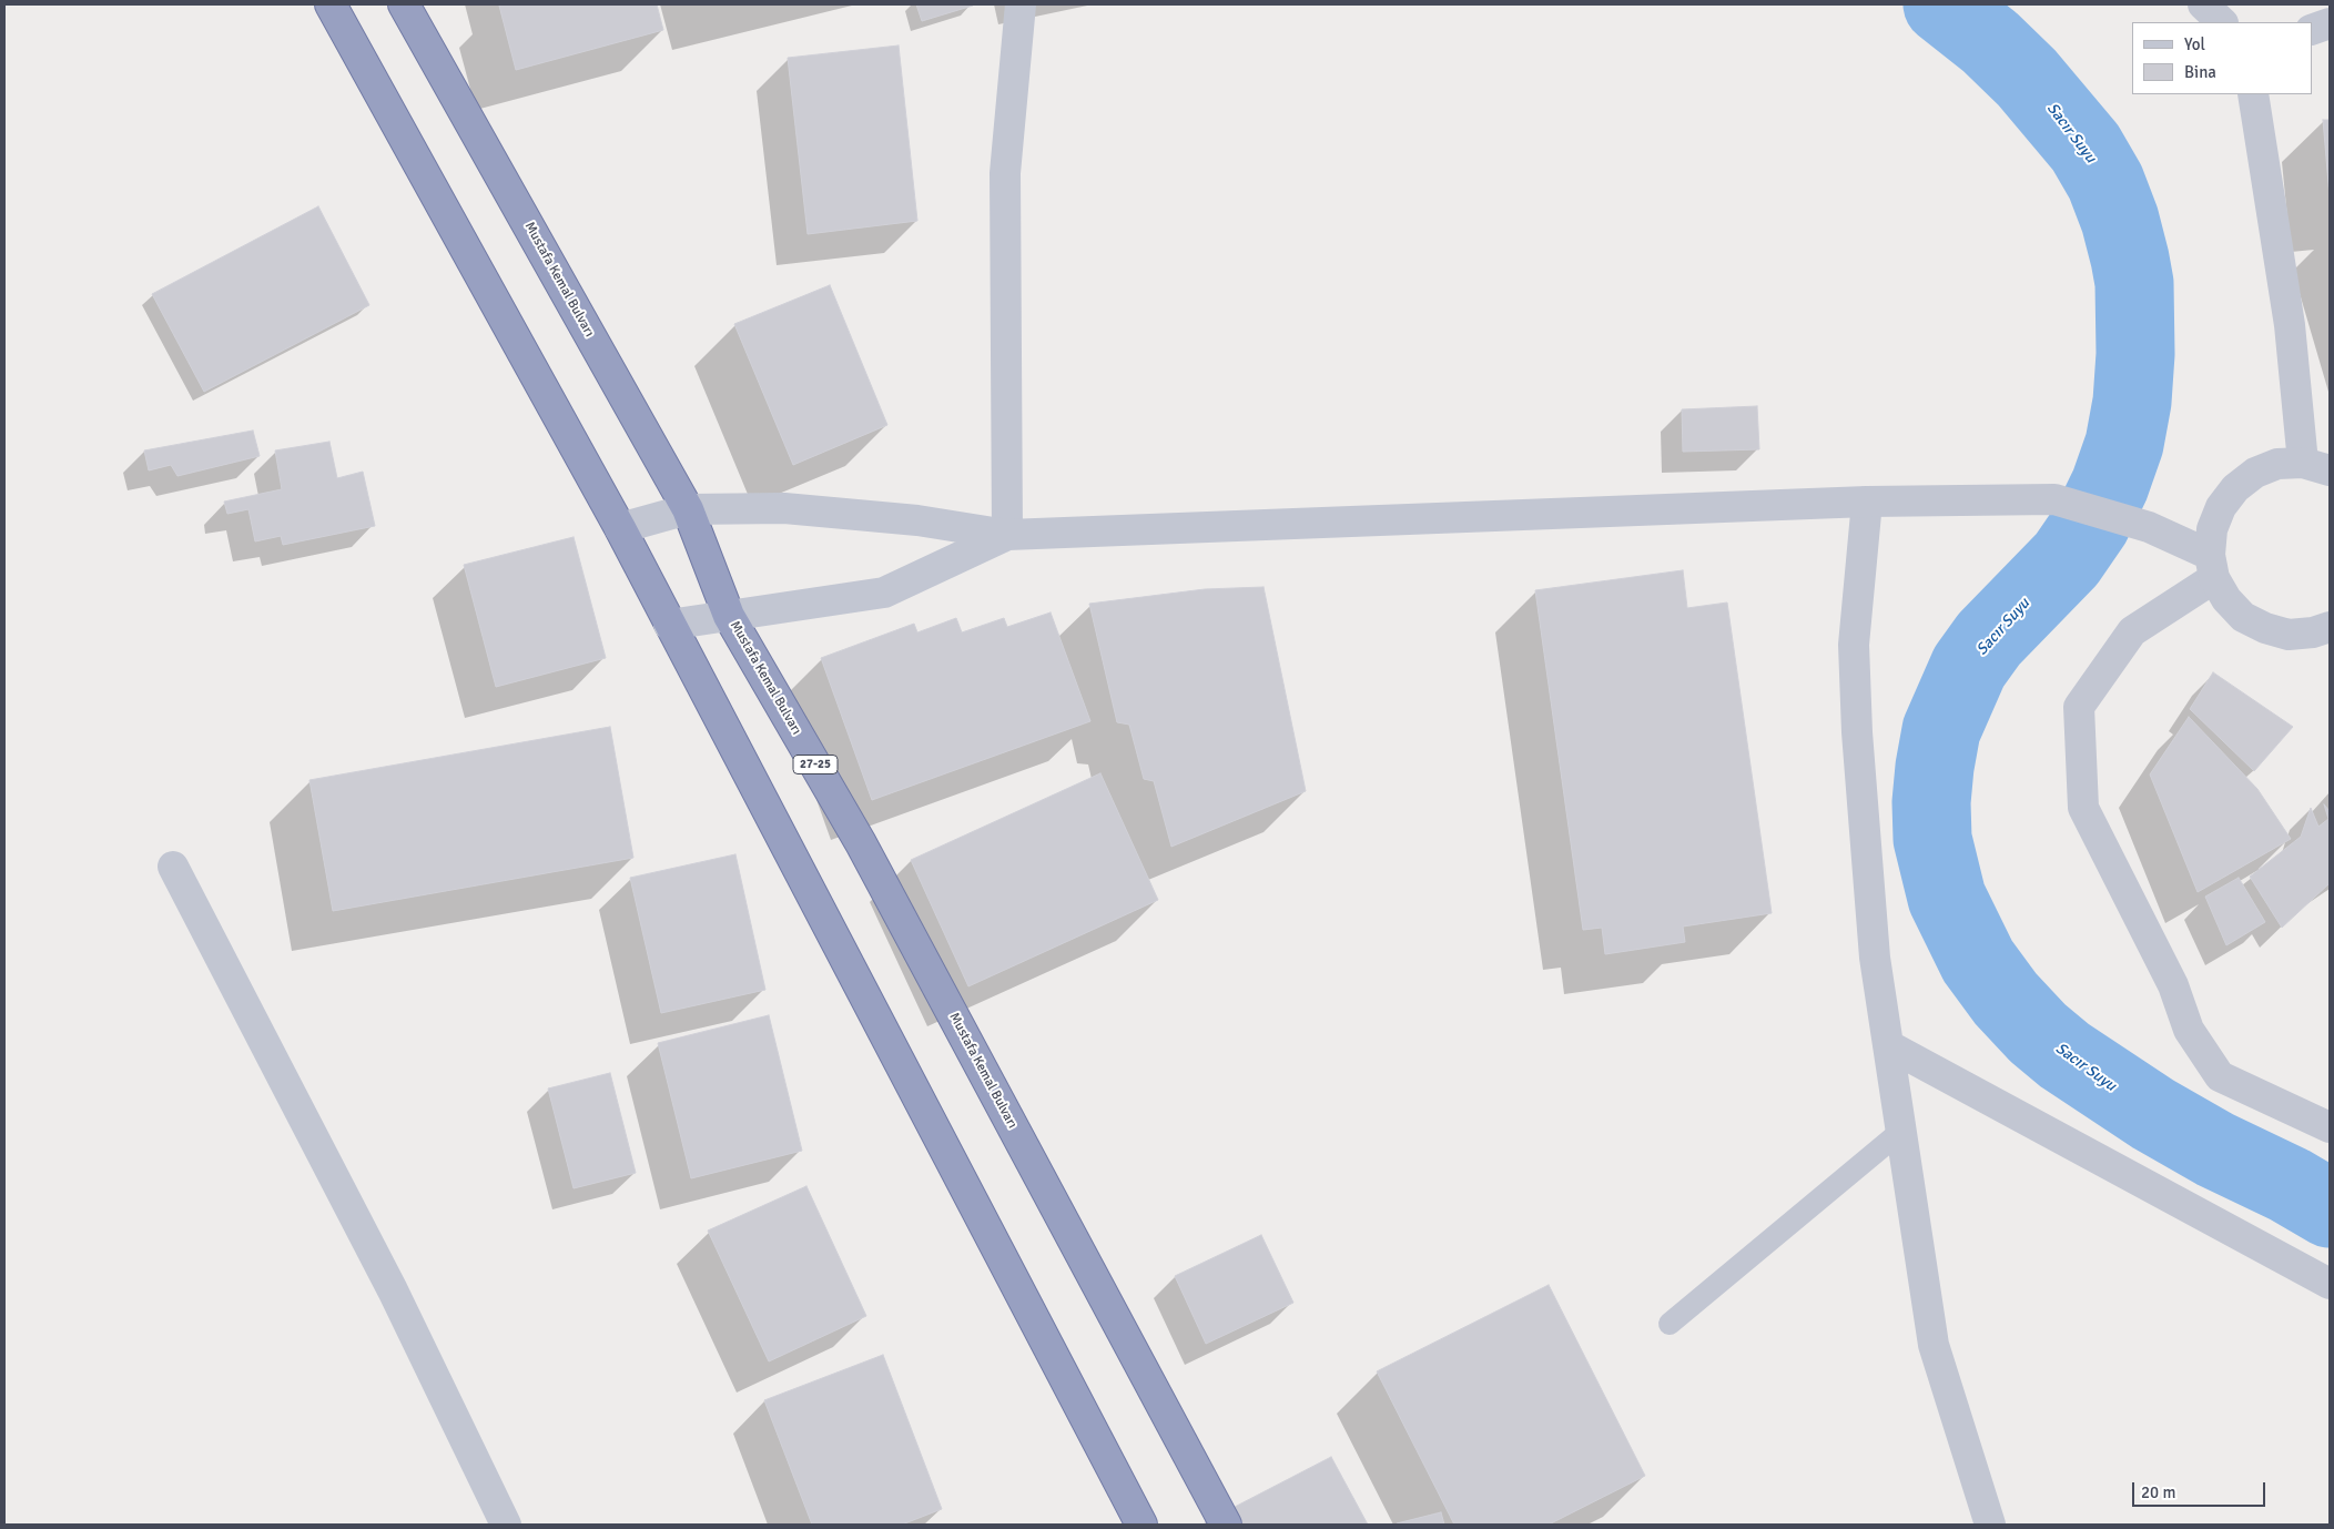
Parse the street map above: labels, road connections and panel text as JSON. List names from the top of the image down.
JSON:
{
  "streets": {
    "highway": ["Mustafa Kemal Bulvarı", "27-25"]
  },
  "water": ["Sacır Suyu"],
  "legend": ["Yol", "Bina"],
  "scale_bar": "20 m"
}
